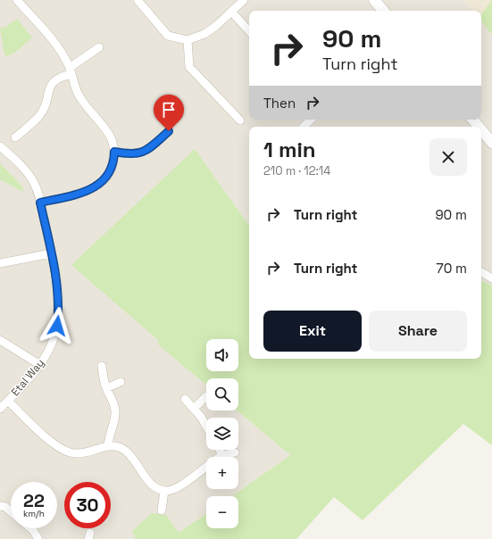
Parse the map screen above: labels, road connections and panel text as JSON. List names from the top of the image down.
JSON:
{
  "streets": {
    "street": ["Etal Way"]
  },
  "page": {
    "turn": ["90 m", "Turn right"],
    "then": "Then",
    "heading": ["1 min", "210 m · 12:14"],
    "list": [
      {
        "name": "Turn right",
        "value": "90 m"
      },
      {
        "name": "Turn right",
        "value": "70 m"
      }
    ],
    "buttons": ["Exit", "Share"],
    "map_buttons": ["+", "−"],
    "speed": "22 km/h",
    "limit": "30"
  }
}
